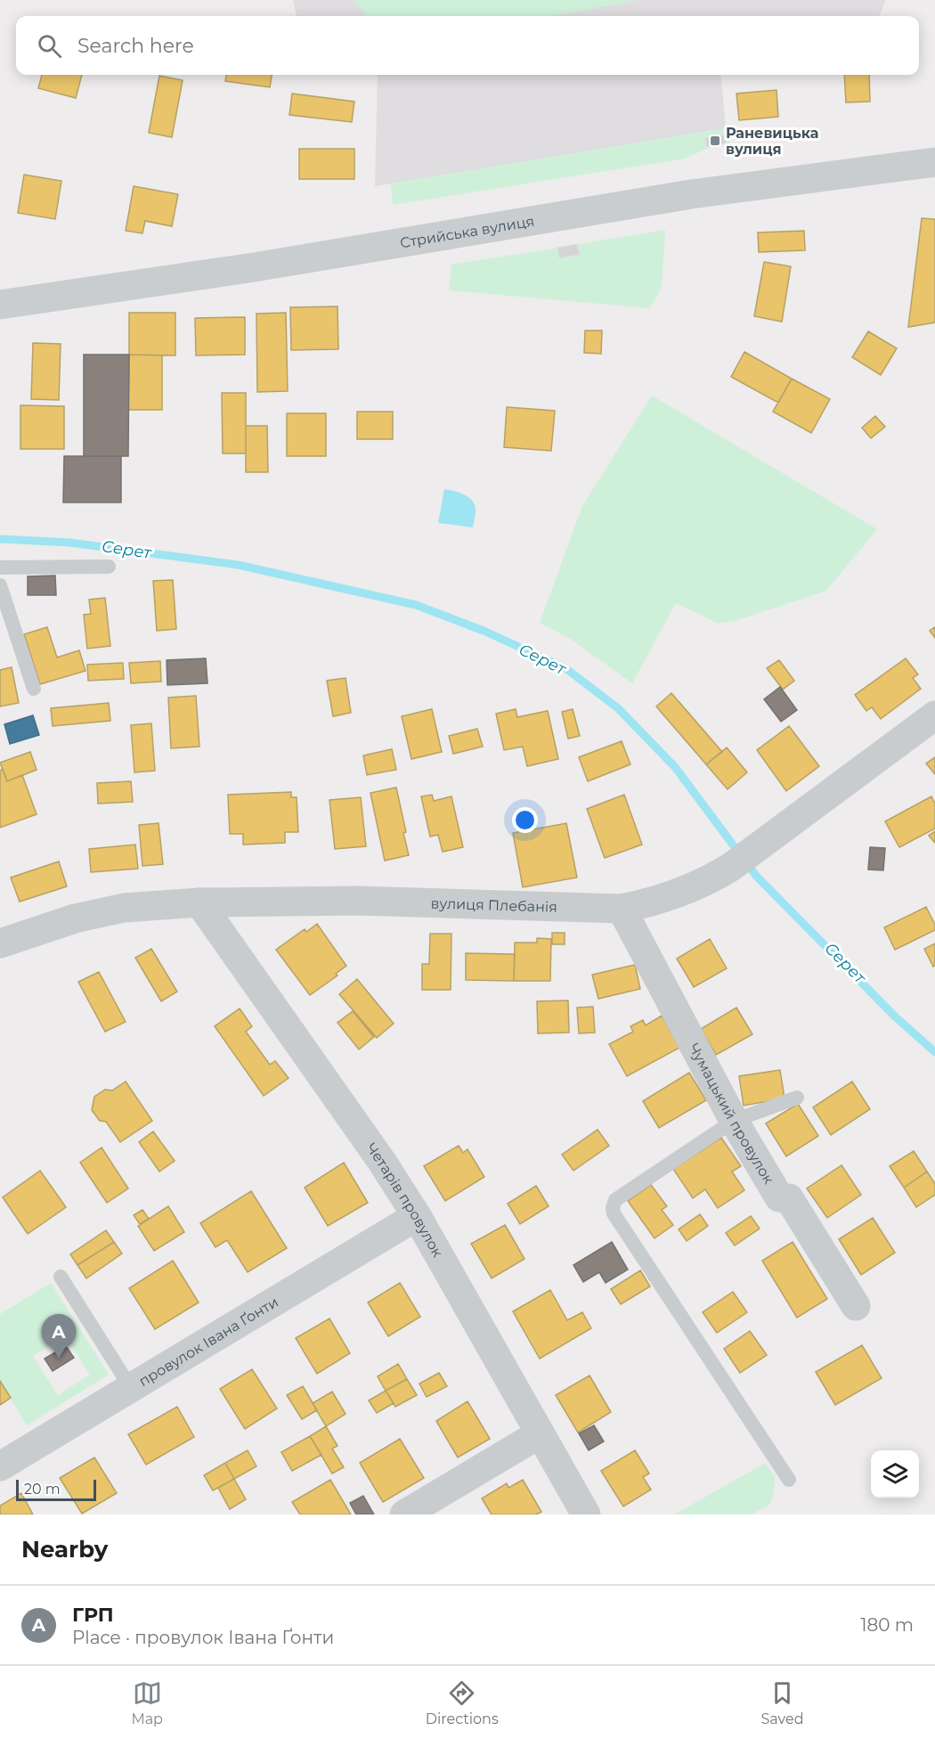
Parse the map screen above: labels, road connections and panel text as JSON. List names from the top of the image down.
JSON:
{
  "streets": {
    "main road": ["Стрийська вулиця"],
    "street": [
      "вулиця Плебанія",
      "Чумацький провулок",
      "Четарів провулок",
      "провулок Івана Ґонти"
    ]
  },
  "crossings": [
    ["вулиця Плебанія", "Чумацький провулок"],
    ["вулиця Плебанія", "Четарів провулок"],
    ["Четарів провулок", "провулок Івана Ґонти"]
  ],
  "water": ["Серет"],
  "places": {
    "transit": ["Раневицька вулиця"]
  },
  "scale_bar": "20 m",
  "page": {
    "search": "Search here",
    "pins": "A",
    "scale": "20 m",
    "heading": "Nearby",
    "list": [
      {
        "mark": "A",
        "name": "ГРП",
        "note": "Place · провулок Івана Ґонти",
        "value": "180 m"
      }
    ],
    "nav": ["Map", "Directions", "Saved"]
  }
}
